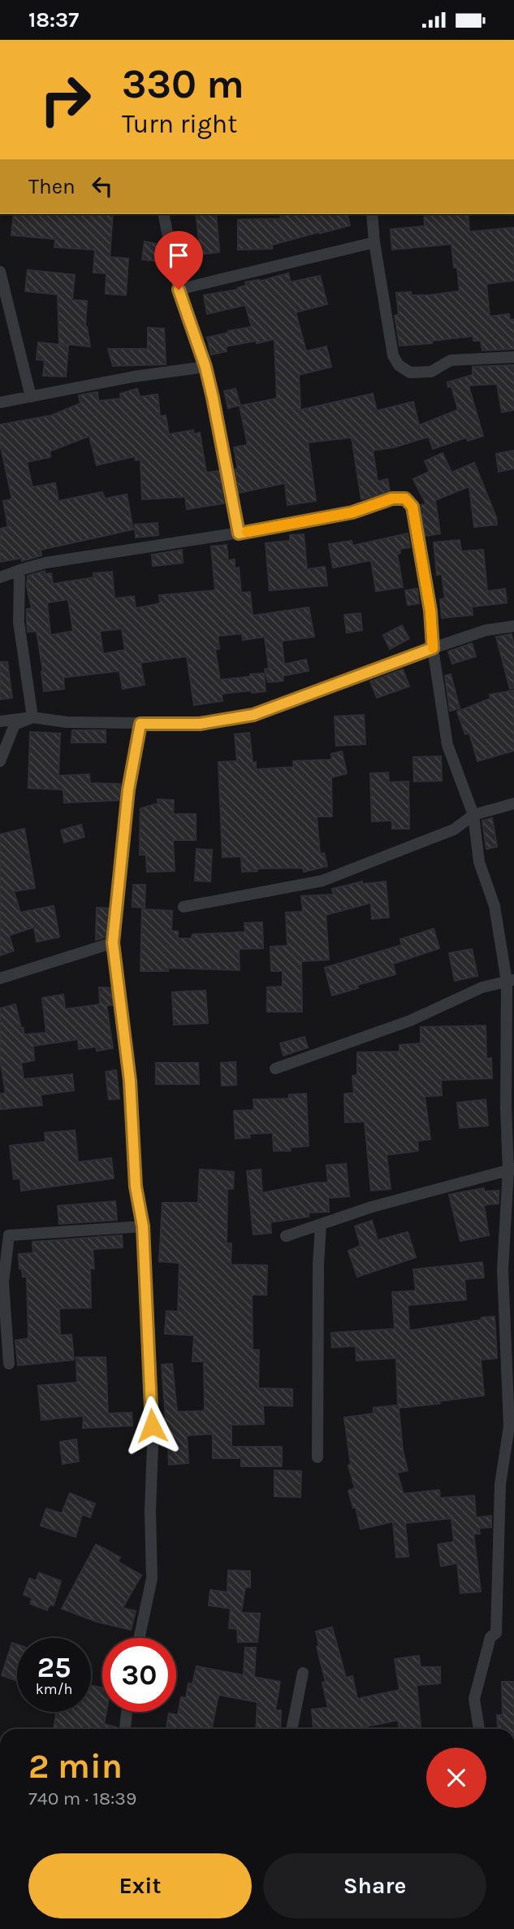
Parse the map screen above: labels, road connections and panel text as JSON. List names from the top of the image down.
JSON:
{
  "page": {
    "status": "18:37",
    "turn": ["330 m", "Turn right"],
    "then": "Then",
    "speed": "25 km/h",
    "limit": "30",
    "heading": ["2 min", "740 m · 18:39"],
    "buttons": ["Exit", "Share"]
  }
}
